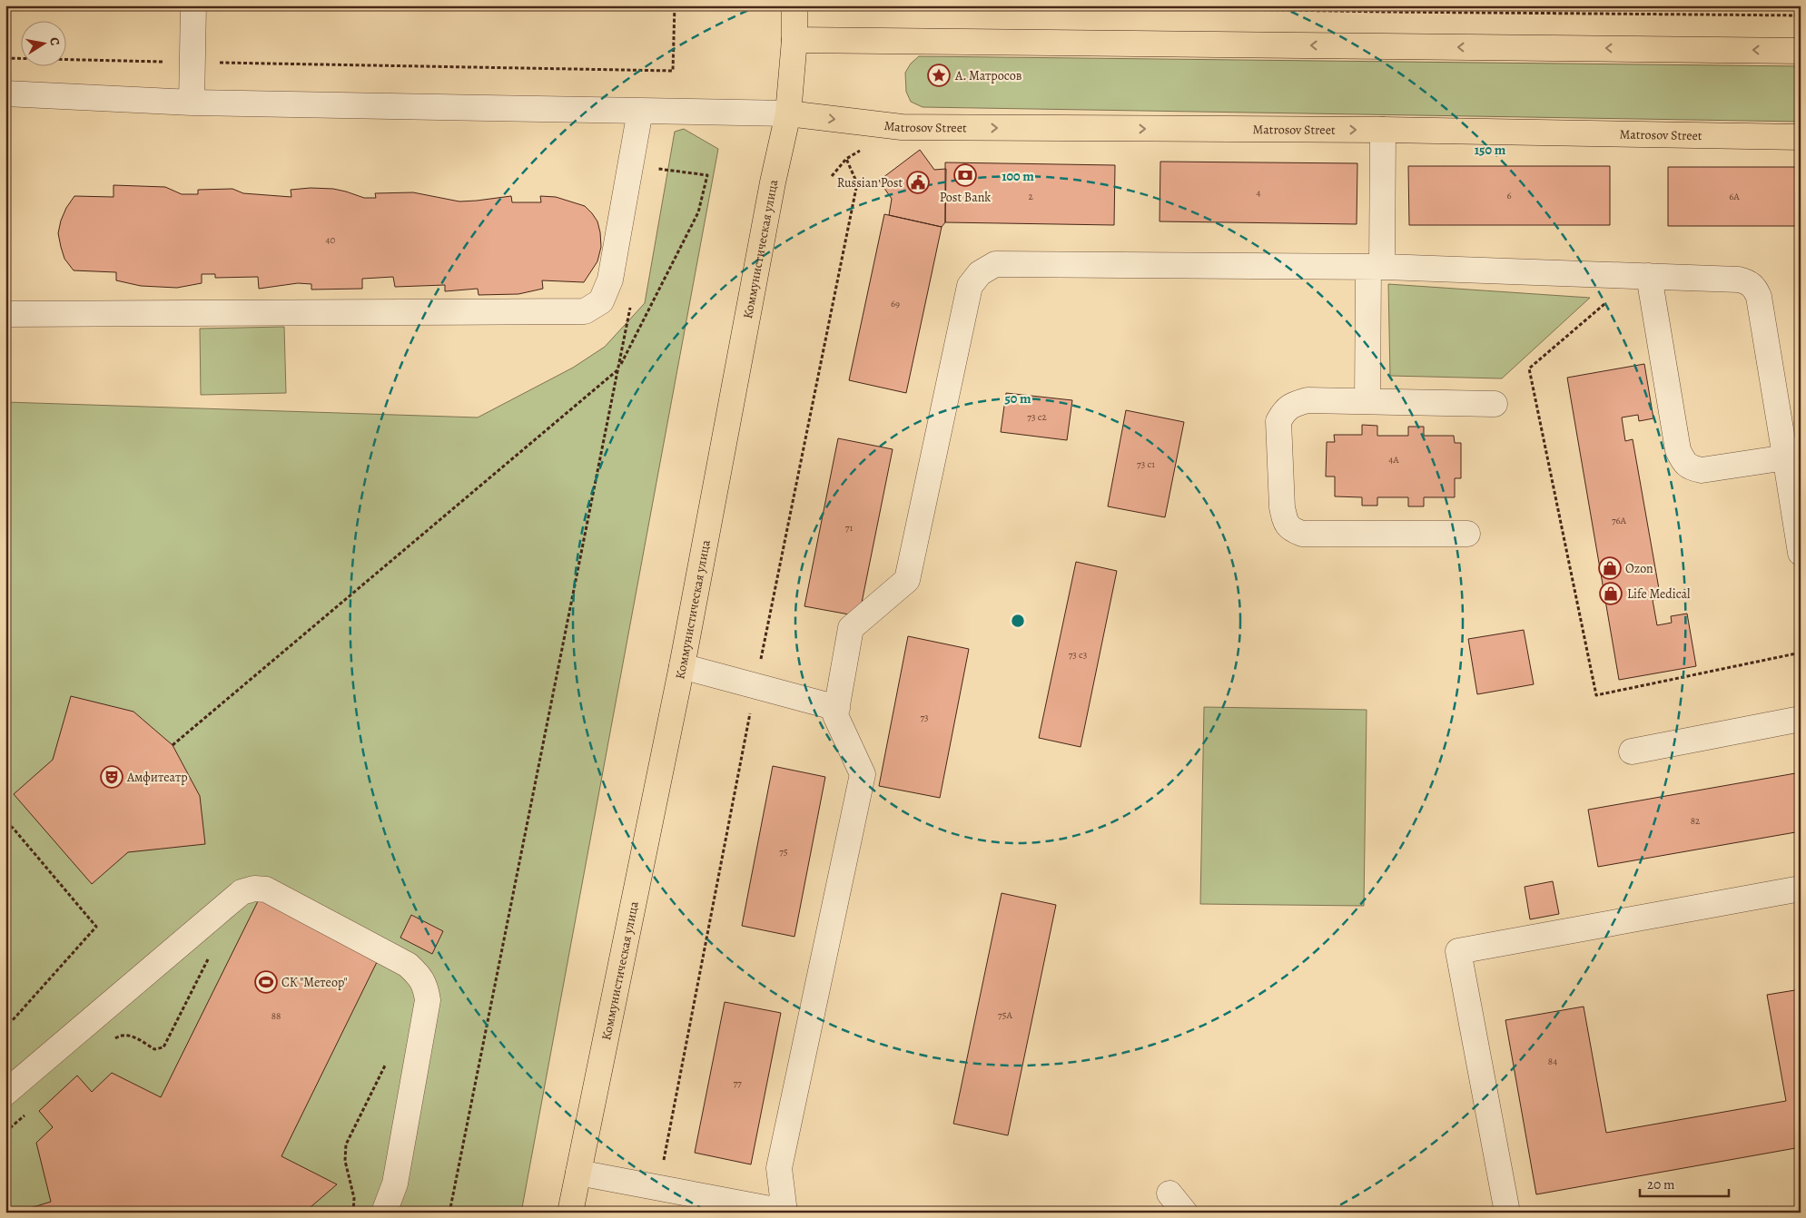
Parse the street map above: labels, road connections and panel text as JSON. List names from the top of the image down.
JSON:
{
  "streets": {
    "main road": ["Matrosov Street", "Коммунистическая улица"]
  },
  "crossings": [
    ["Matrosov Street", "Коммунистическая улица"]
  ],
  "places": {
    "place": ["А. Матросов"],
    "bank": ["Post Bank"],
    "public building": ["Russian Post"],
    "shop": ["Ozon", "Life Medical"],
    "theatre": ["Амфитеатр"],
    "sports": ["СК \"Метеор\""]
  },
  "house_numbers": [
    "4",
    "6",
    "2",
    "6А",
    "40",
    "69",
    "73 с2",
    "4А",
    "73 с1",
    "76А",
    "71",
    "73 с3",
    "73",
    "82",
    "75",
    "75А",
    "88",
    "84",
    "77"
  ],
  "scale_bar": "20 m",
  "north": "right",
  "rings": ["150 m", "100 m", "50 m"]
}
